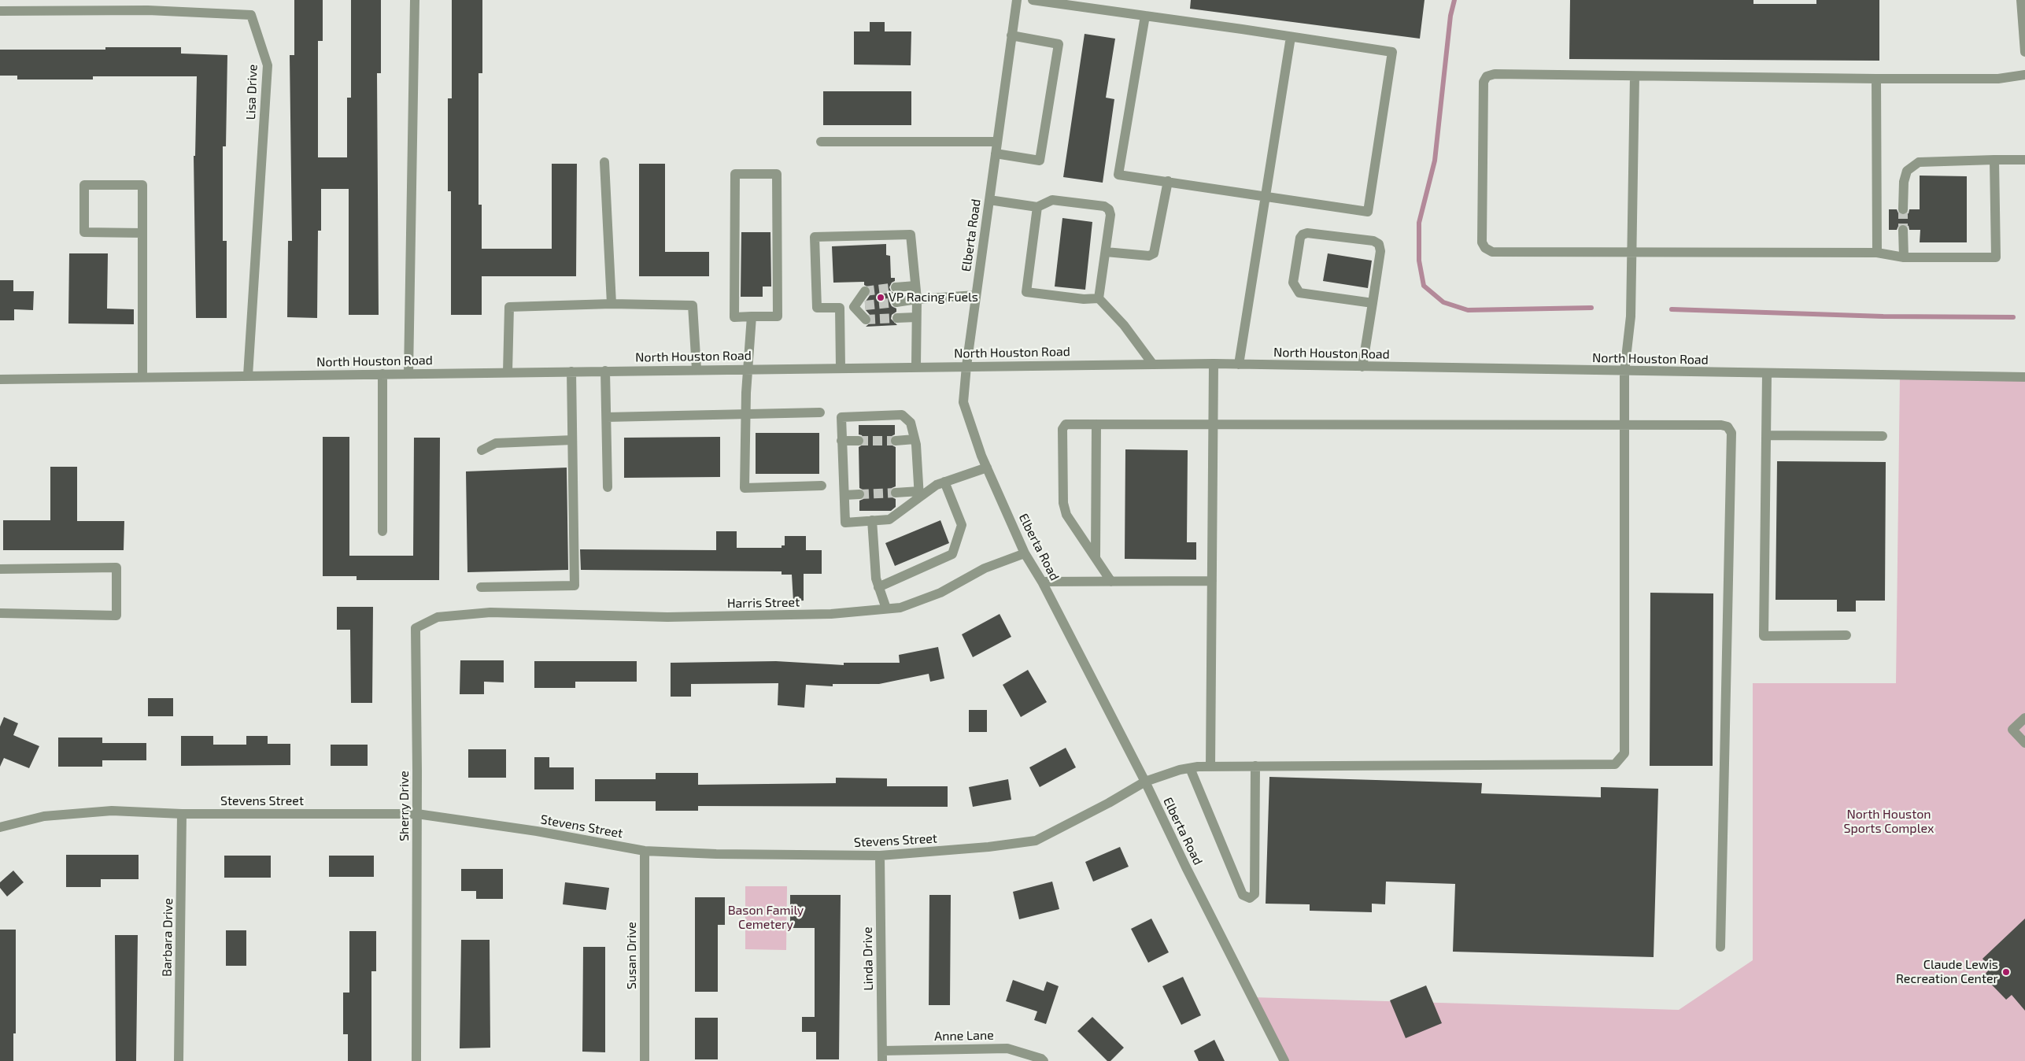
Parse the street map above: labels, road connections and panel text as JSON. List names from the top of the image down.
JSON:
{
  "streets": {
    "street": [
      "Lisa Drive",
      "Elberta Road",
      "North Houston Road",
      "Harris Street",
      "Stevens Street",
      "Sherry Drive",
      "Barbara Drive",
      "Susan Drive",
      "Linda Drive",
      "Anne Lane"
    ]
  },
  "crossings": [
    ["Lisa Drive", "North Houston Road"],
    ["Elberta Road", "North Houston Road"],
    ["Elberta Road", "Harris Street"],
    ["Elberta Road", "Stevens Street"],
    ["North Houston Road", "Stevens Street"],
    ["Harris Street", "Sherry Drive"],
    ["Stevens Street", "Sherry Drive"],
    ["Stevens Street", "Barbara Drive"],
    ["Stevens Street", "Susan Drive"],
    ["Stevens Street", "Linda Drive"],
    ["Linda Drive", "Anne Lane"]
  ],
  "parks": ["North Houston Sports Complex", "Bason Family Cemetery"],
  "places": ["VP Racing Fuels", "Claude Lewis Recreation Center"]
}
